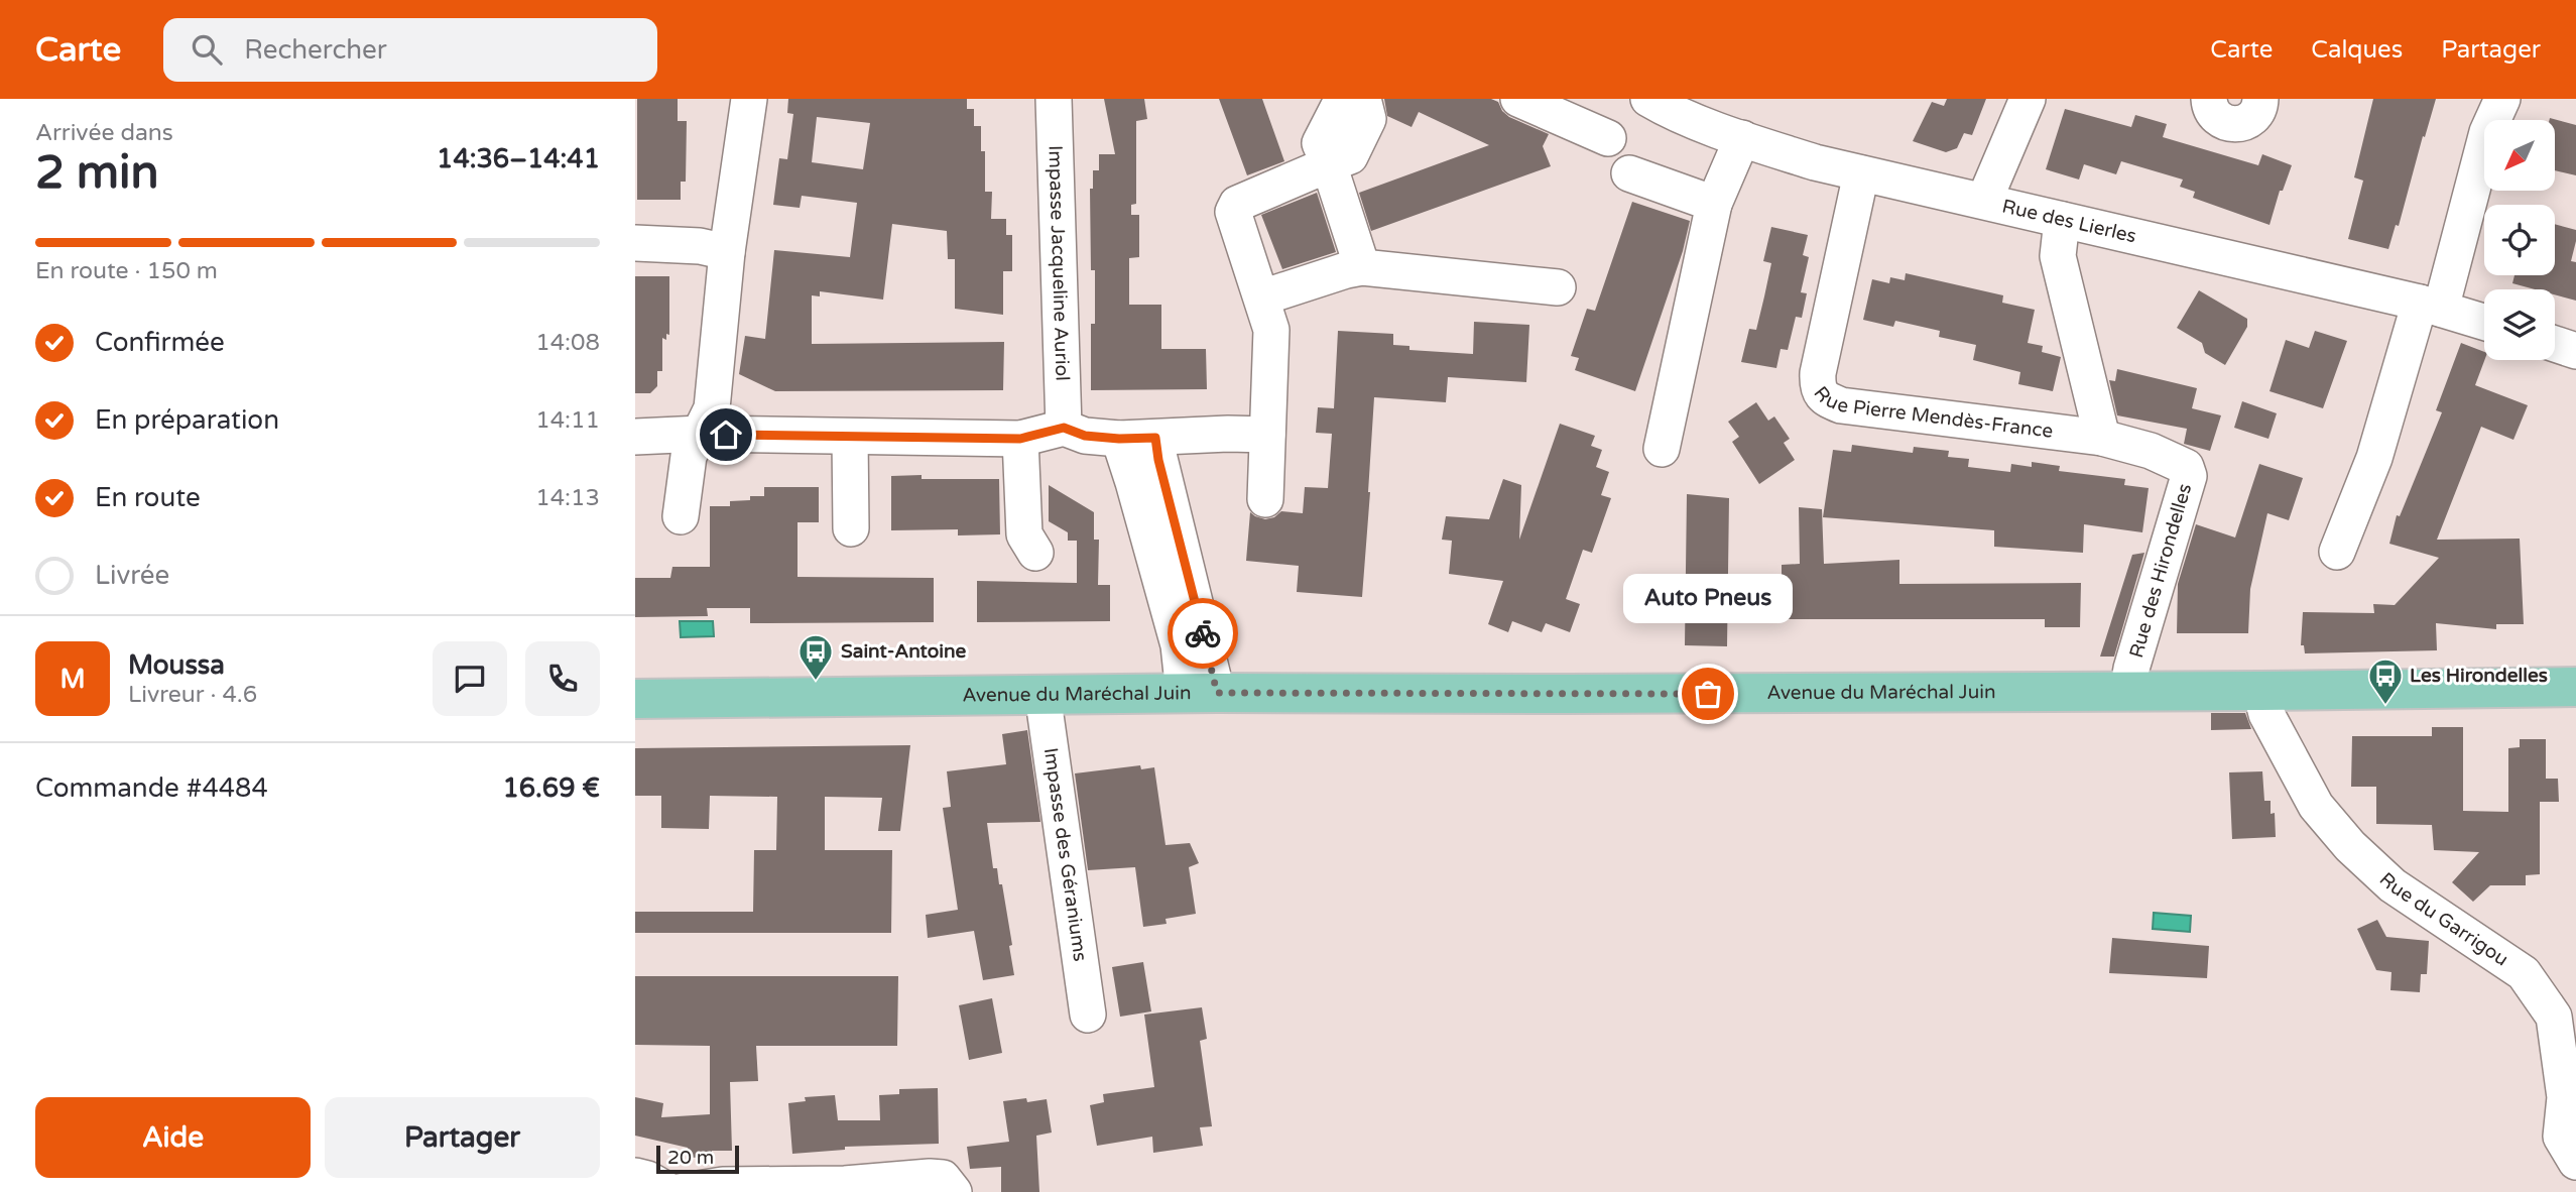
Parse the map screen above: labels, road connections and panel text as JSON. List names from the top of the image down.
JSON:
{
  "streets": {
    "main road": ["Avenue du Maréchal Juin"],
    "street": [
      "Rue des Lierles",
      "Impasse Jacqueline Auriol",
      "Rue Pierre Mendès-France",
      "Rue des Hirondelles",
      "Impasse des Géraniums",
      "Rue du Garrigou"
    ]
  },
  "crossings": [
    ["Rue des Lierles", "Rue Pierre Mendès-France"],
    ["Rue Pierre Mendès-France", "Rue des Hirondelles"],
    ["Rue des Hirondelles", "Avenue du Maréchal Juin"],
    ["Avenue du Maréchal Juin", "Impasse des Géraniums"],
    ["Avenue du Maréchal Juin", "Rue du Garrigou"]
  ],
  "places": {
    "bus stop": ["Saint-Antoine", "Les Hirondelles"],
    "other": ["Auto Pneus"]
  },
  "scale_bar": "20 m",
  "north": "bottom left",
  "page": {
    "header": "Carte",
    "search": "Rechercher",
    "nav": ["Carte", "Calques", "Partager"],
    "heading": ["2 min", "Arrivée dans", "14:36–14:41"],
    "panel": [
      "Moussa",
      "Livreur · 4.6",
      "Commande #4484",
      "16.69 €"
    ],
    "bar": "En route · 150 m",
    "list": [
      ["Confirmée", "14:08"],
      ["En préparation", "14:11"],
      ["En route", "14:13"],
      "Livrée"
    ],
    "bubble": "Auto Pneus",
    "round": "M",
    "buttons": ["Aide", "Partager"],
    "scale": "20 m"
  }
}
